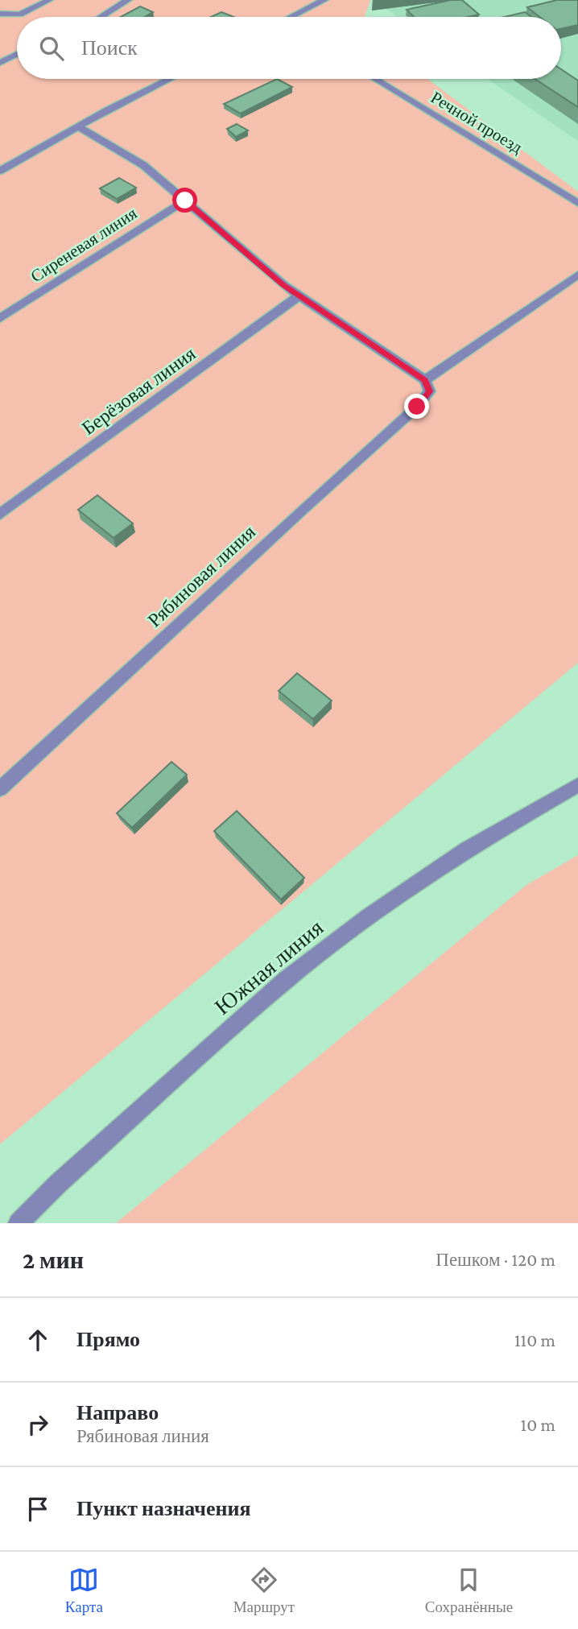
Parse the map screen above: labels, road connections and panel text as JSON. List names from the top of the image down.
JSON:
{
  "streets": {
    "street": [
      "Речной проезд",
      "Сиреневая линия",
      "Берёзовая линия",
      "Рябиновая линия",
      "Южная линия"
    ]
  },
  "page": {
    "search": "Поиск",
    "heading": ["2 мин", "Пешком · 120 m"],
    "list": [
      ["Прямо", "110 m"],
      ["Направо", "Рябиновая линия", "10 m"],
      "Пункт назначения"
    ],
    "nav": ["Карта", "Маршрут", "Сохранённые"]
  }
}
